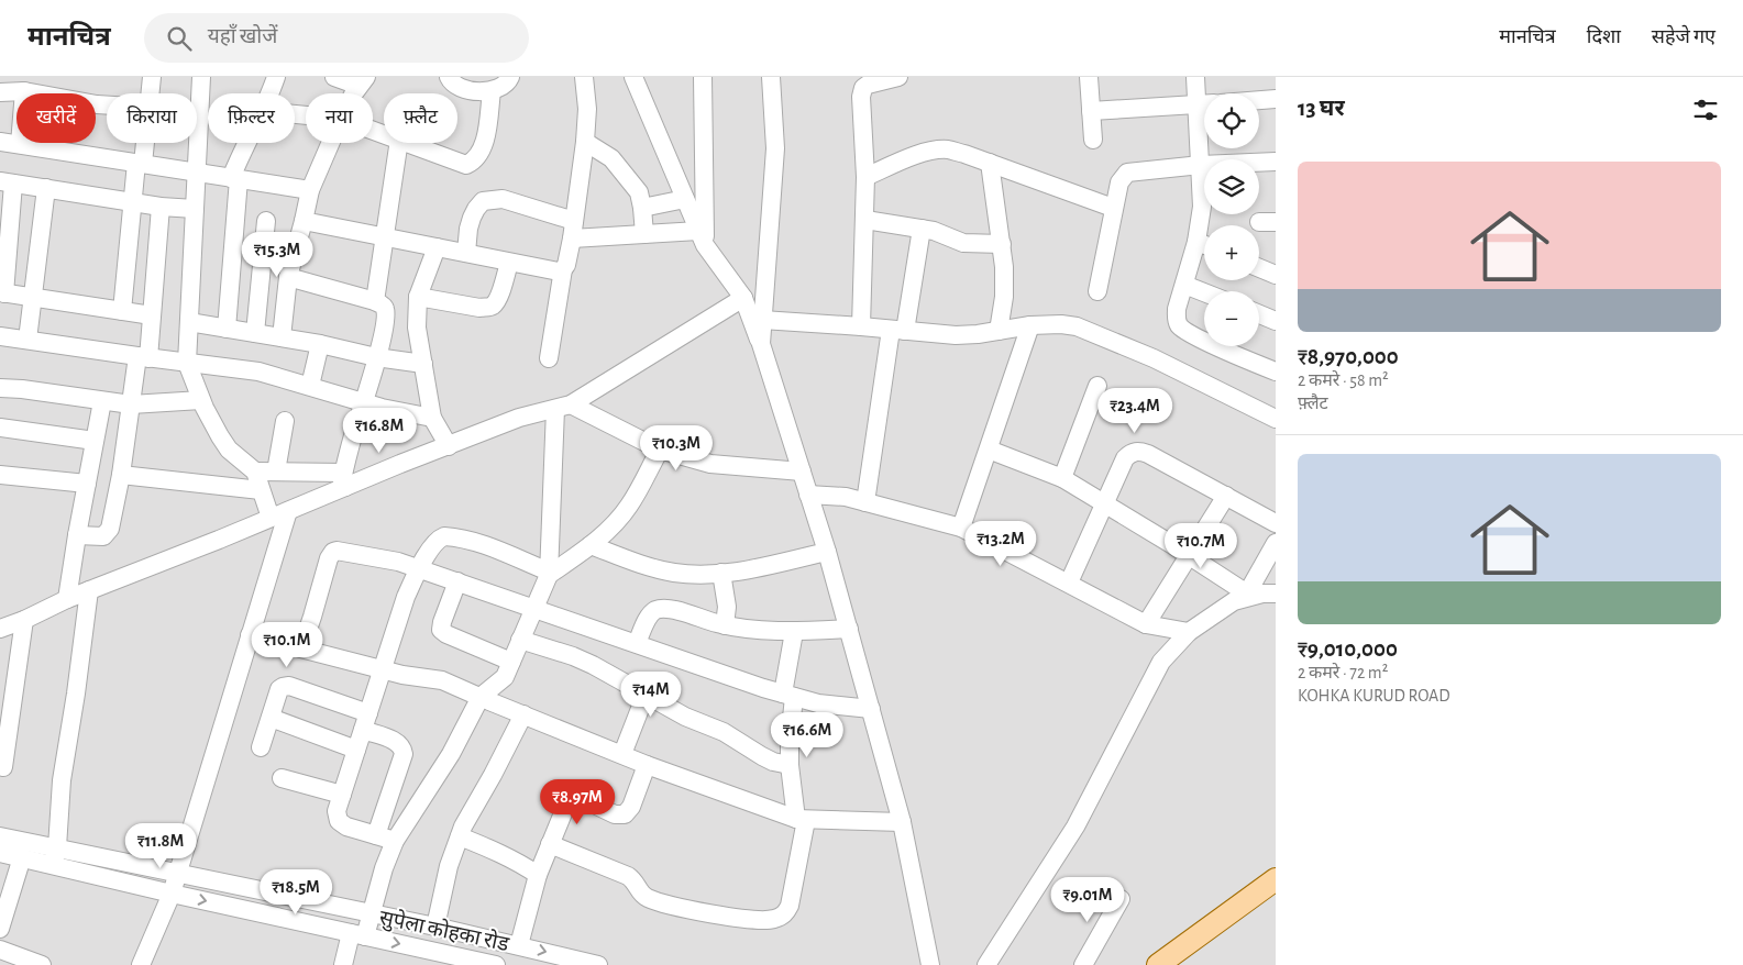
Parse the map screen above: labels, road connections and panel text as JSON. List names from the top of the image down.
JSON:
{
  "streets": {
    "street": ["सुपेला कोहका रोड"]
  },
  "page": {
    "header": "मानचित्र",
    "search": "यहाँ खोजें",
    "nav": ["मानचित्र", "दिशा", "सहेजे गए"],
    "heading": "13 घर",
    "map_buttons": ["+", "−"],
    "chip": [
      "खरीदें",
      "किराया",
      "फ़िल्टर",
      "नया",
      "फ़्लैट"
    ],
    "list": [
      {
        "name": "₹8,970,000",
        "note": "2 कमरे · 58 m² · फ़्लैट"
      },
      {
        "name": "₹9,010,000",
        "note": "2 कमरे · 72 m² · KOHKA KURUD ROAD"
      }
    ],
    "price": [
      "₹15.3M",
      "₹23.4M",
      "₹16.8M",
      "₹10.3M",
      "₹13.2M",
      "₹10.7M",
      "₹10.1M",
      "₹14M",
      "₹16.6M",
      "₹8.97M",
      "₹11.8M",
      "₹18.5M",
      "₹9.01M"
    ]
  }
}
